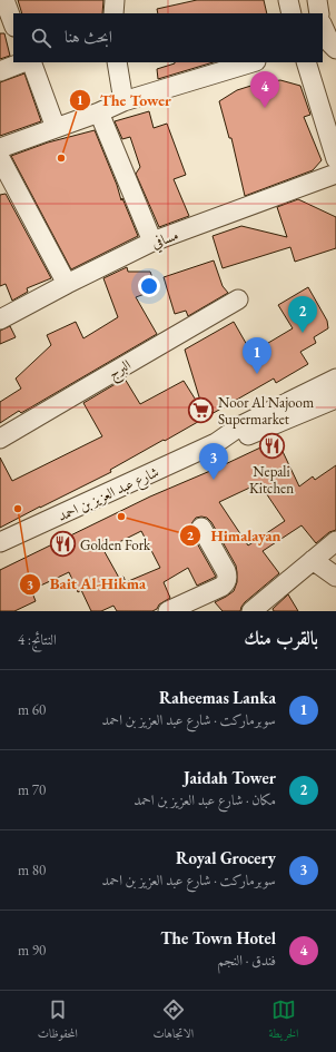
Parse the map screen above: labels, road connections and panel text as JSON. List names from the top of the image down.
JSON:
{
  "streets": {
    "street": ["مسافي", "البرج", "شارع عبد العزيز بن احمد"]
  },
  "places": {
    "other": ["The Tower", "Bait Al-Hikma", "Himalayan"],
    "supermarket": ["Noor Al Najoom Supermarket"],
    "restaurant": ["Nepali Kitchen", "Golden Fork"]
  },
  "page": {
    "search": "ابحث هنا",
    "pins": [
      "4",
      "2",
      "1",
      "3"
    ],
    "heading": ["بالقرب منك", "النتائج: 4"],
    "list": [
      {
        "mark": "1",
        "name": "Raheemas Lanka",
        "note": "سوبرماركت · شارع عبد العزيز بن احمد",
        "value": "60 m"
      },
      {
        "mark": "2",
        "name": "Jaidah Tower",
        "note": "مكان · شارع عبد العزيز بن احمد",
        "value": "70 m"
      },
      {
        "mark": "3",
        "name": "Royal Grocery",
        "note": "سوبرماركت · شارع عبد العزيز بن احمد",
        "value": "80 m"
      },
      {
        "mark": "4",
        "name": "The Town Hotel",
        "note": "فندق · النجم",
        "value": "90 m"
      }
    ],
    "nav": ["الخريطة", "الاتجاهات", "المحفوظات"]
  }
}
